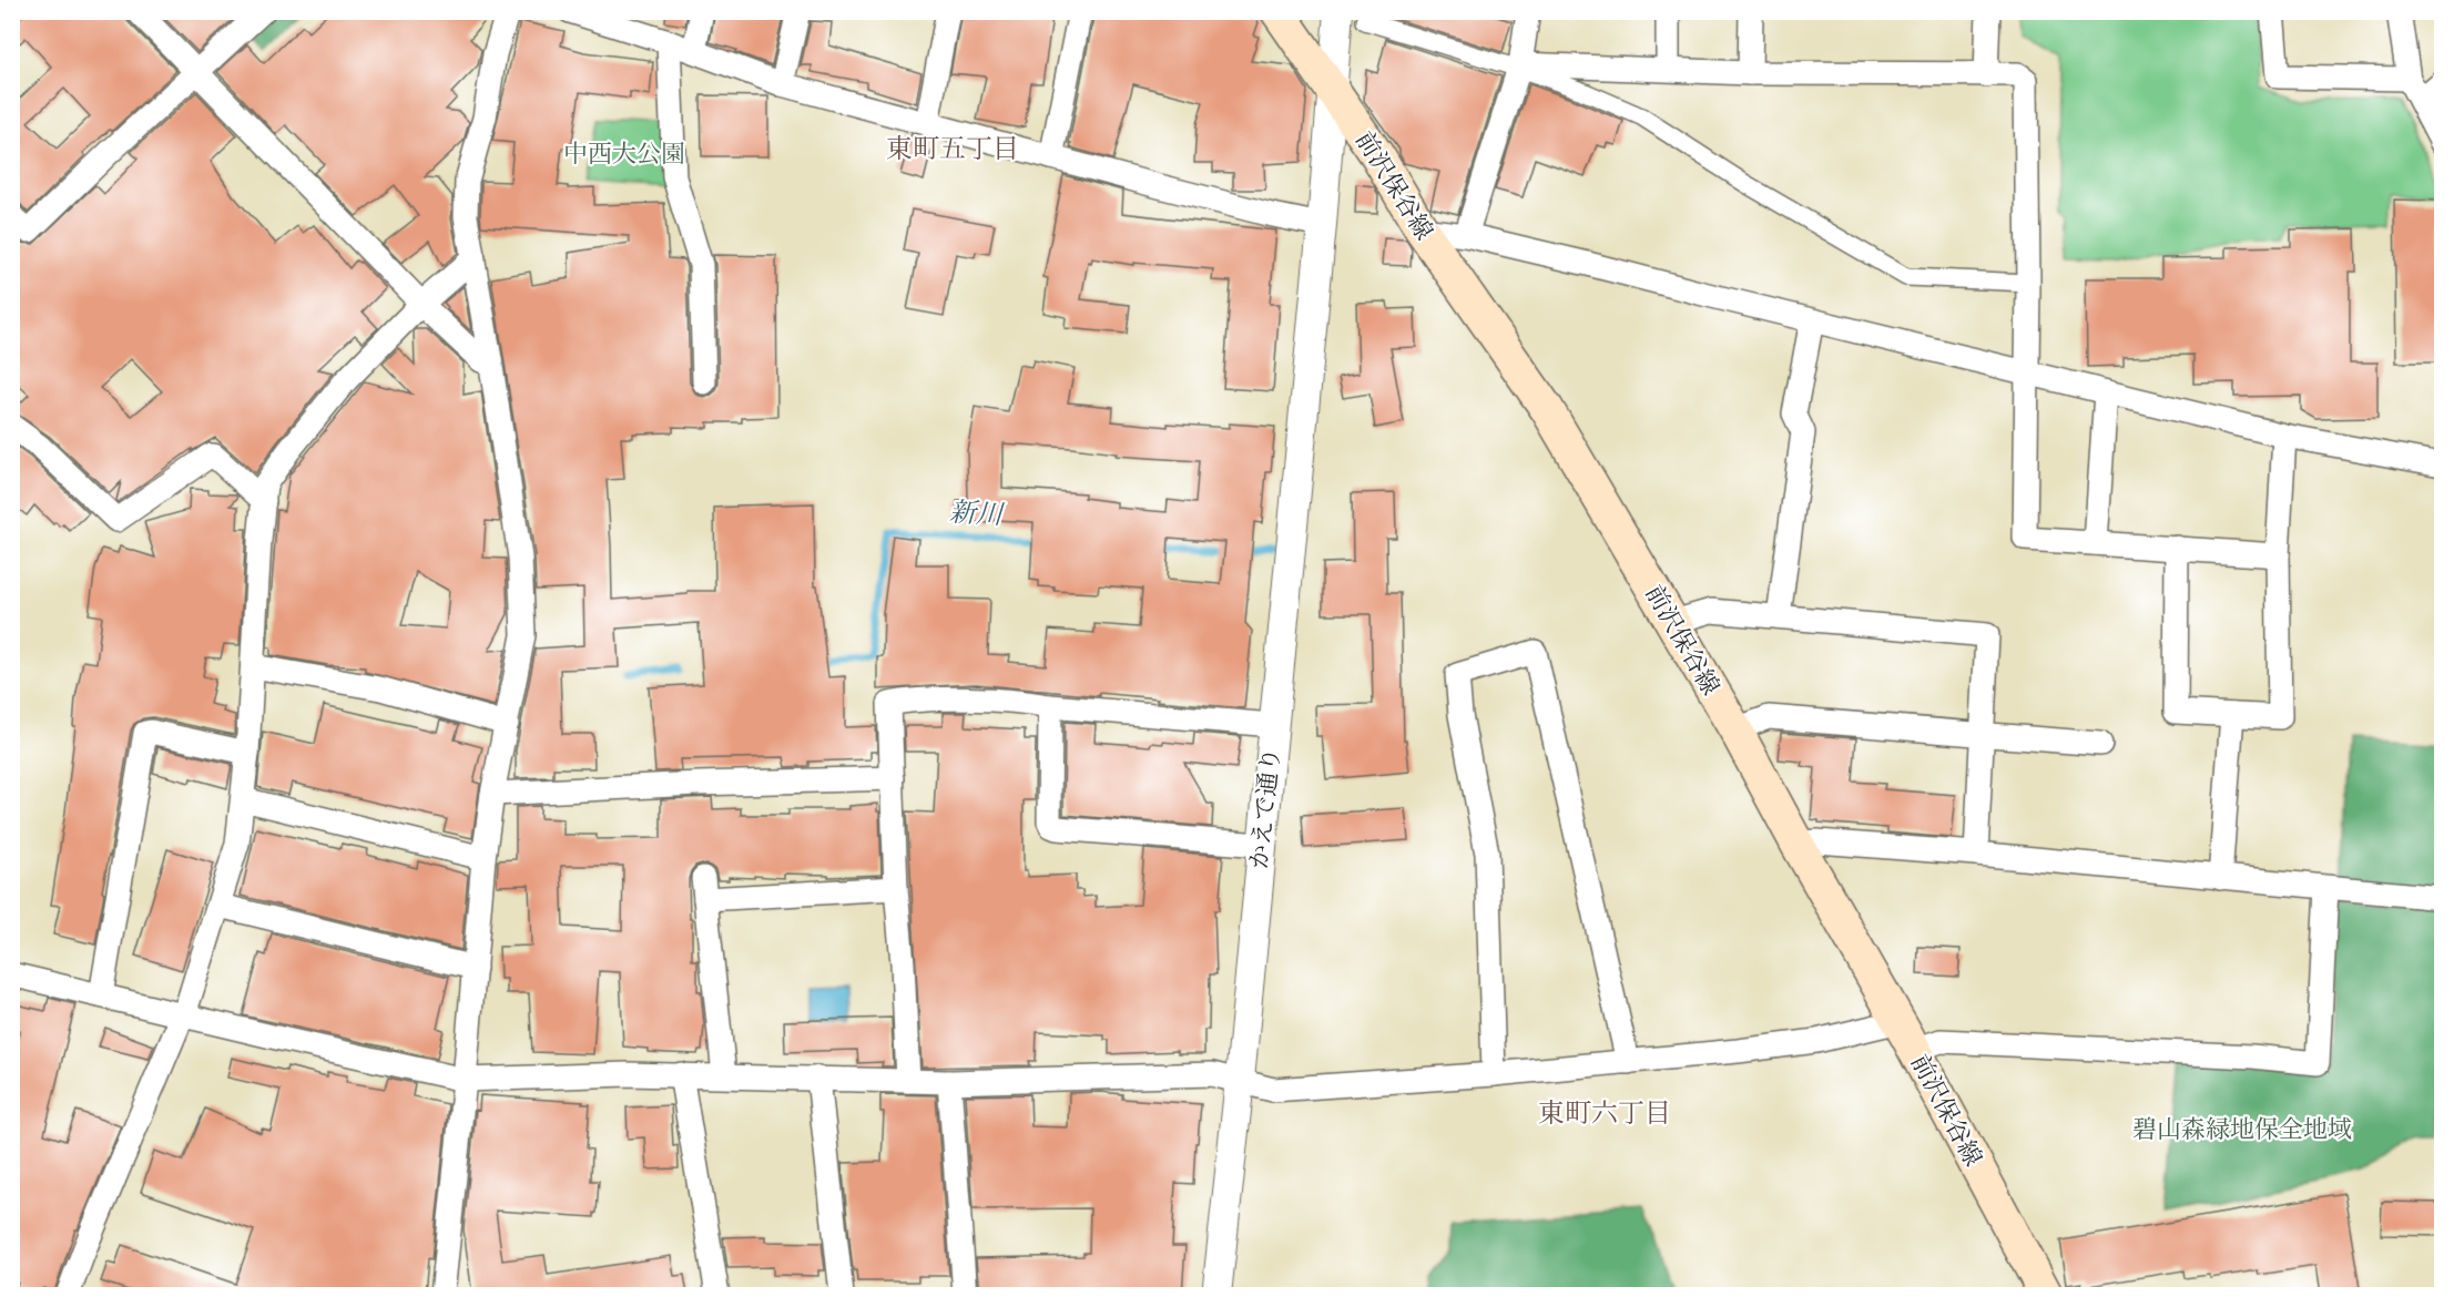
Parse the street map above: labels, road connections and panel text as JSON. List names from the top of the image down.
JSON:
{
  "streets": {
    "main road": ["前沢保谷線"],
    "street": ["かえで通り"]
  },
  "crossings": [
    ["前沢保谷線", "かえで通り"]
  ],
  "districts": ["東町五丁目", "東町六丁目"],
  "water": ["新川"],
  "parks": ["中西大公園", "碧山森緑地保全地域"]
}
